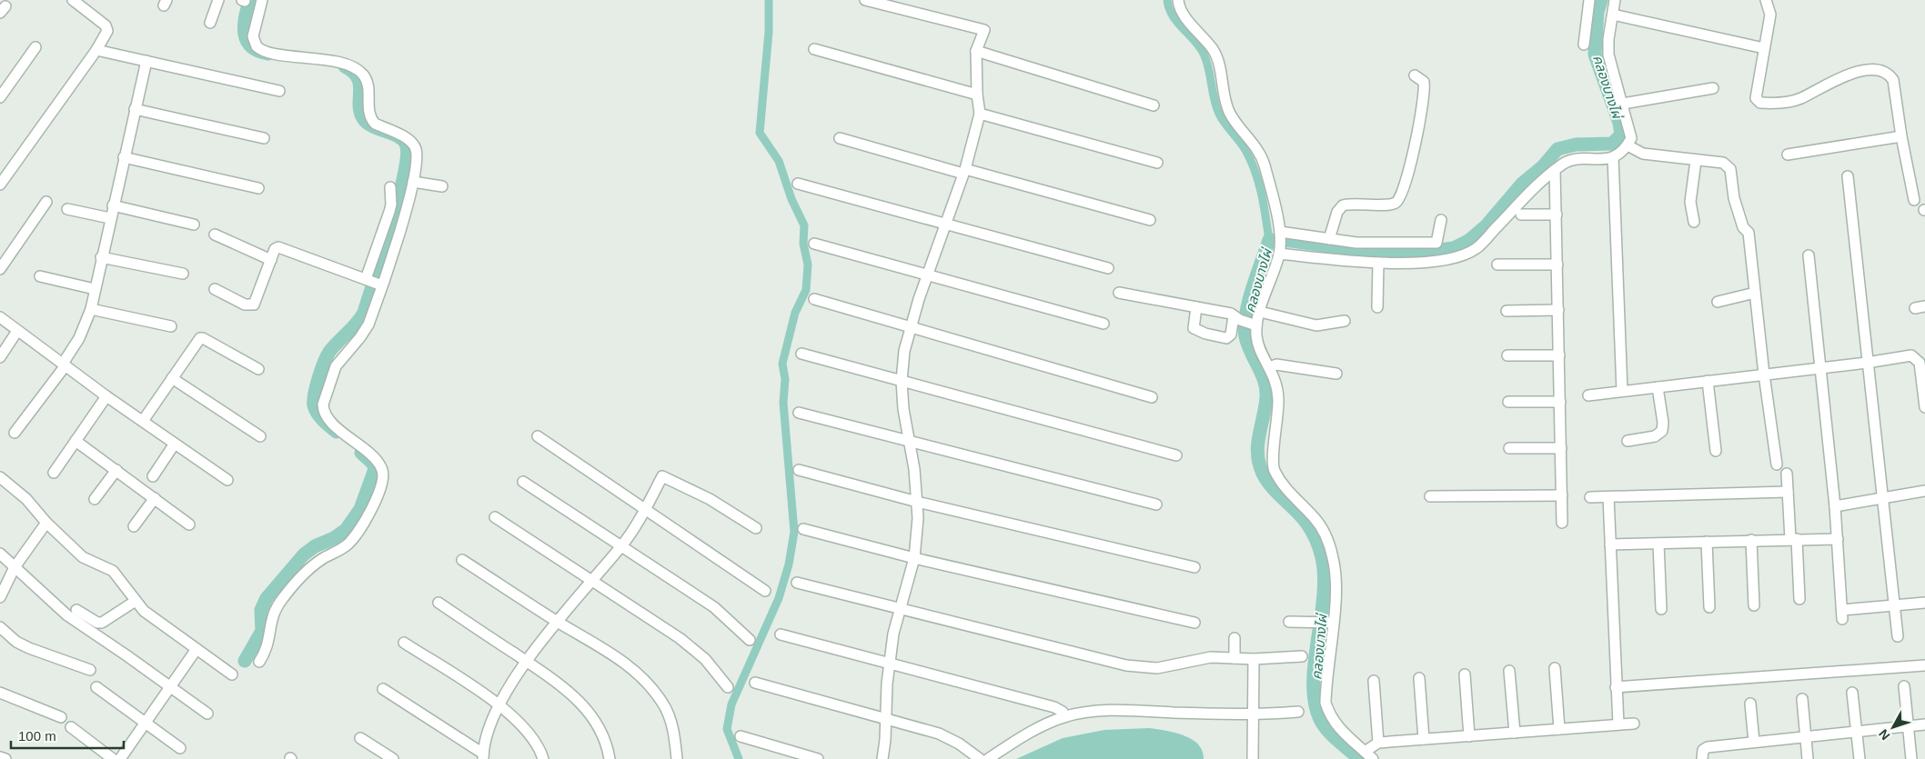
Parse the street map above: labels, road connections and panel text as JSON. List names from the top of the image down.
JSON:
{
  "water": ["คลองบางไผ่"],
  "scale_bar": "100 m",
  "north": "bottom left"
}
